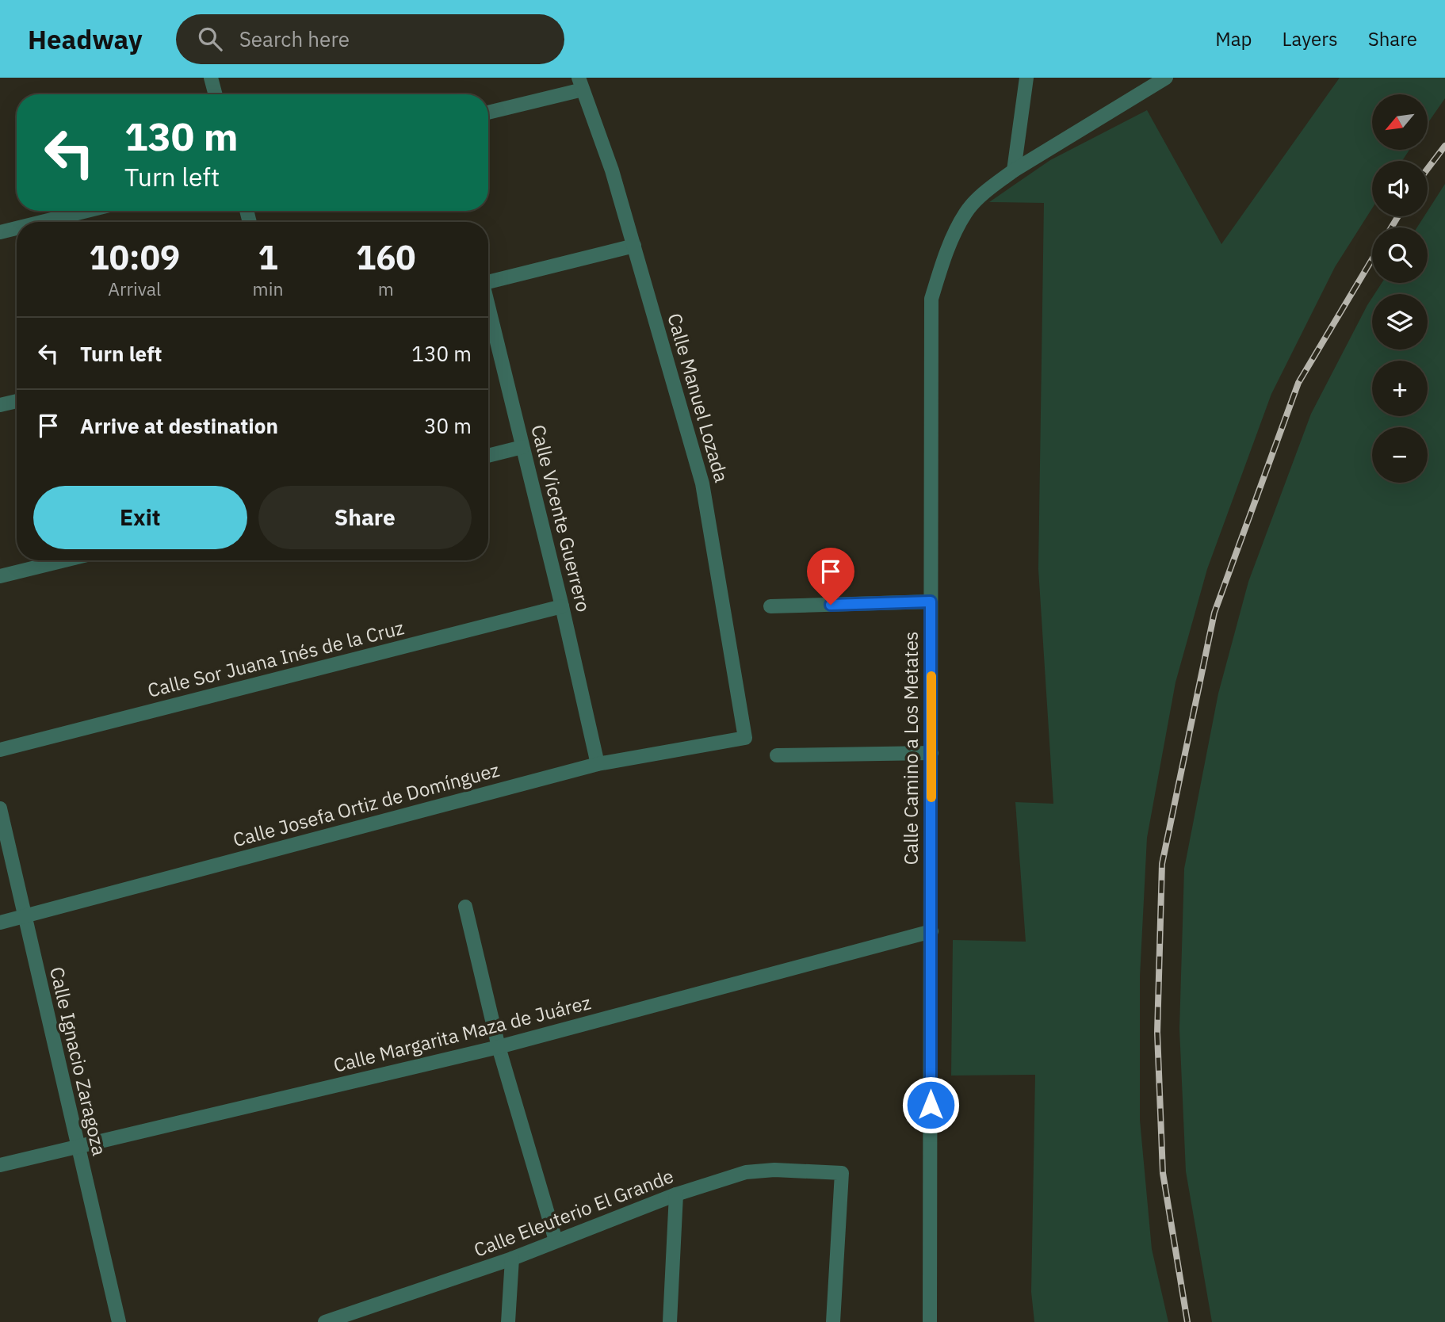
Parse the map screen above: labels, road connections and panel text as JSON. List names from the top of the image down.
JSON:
{
  "streets": {
    "street": [
      "Calle Manuel Lozada",
      "Calle Vicente Guerrero",
      "Calle Sor Juana Inés de la Cruz",
      "Calle Camino a Los Metates",
      "Calle Josefa Ortiz de Domínguez",
      "Calle Margarita Maza de Juárez",
      "Calle Ignacio Zaragoza",
      "Calle Eleuterio El Grande"
    ]
  },
  "crossings": [
    ["Calle Manuel Lozada", "Calle Josefa Ortiz de Domínguez"],
    ["Calle Vicente Guerrero", "Calle Sor Juana Inés de la Cruz"],
    ["Calle Vicente Guerrero", "Calle Josefa Ortiz de Domínguez"],
    ["Calle Camino a Los Metates", "Calle Margarita Maza de Juárez"],
    ["Calle Josefa Ortiz de Domínguez", "Calle Ignacio Zaragoza"],
    ["Calle Margarita Maza de Juárez", "Calle Ignacio Zaragoza"]
  ],
  "north": "bottom left",
  "page": {
    "header": "Headway",
    "search": "Search here",
    "nav": ["Map", "Layers", "Share"],
    "map_buttons": ["+", "−"],
    "turn": ["130 m", "Turn left"],
    "eta": [
      "10:09",
      "Arrival",
      "1",
      "min",
      "160",
      "m"
    ],
    "list": [
      {
        "name": "Turn left",
        "value": "130 m"
      },
      {
        "name": "Arrive at destination",
        "value": "30 m"
      }
    ],
    "buttons": ["Exit", "Share"]
  }
}
